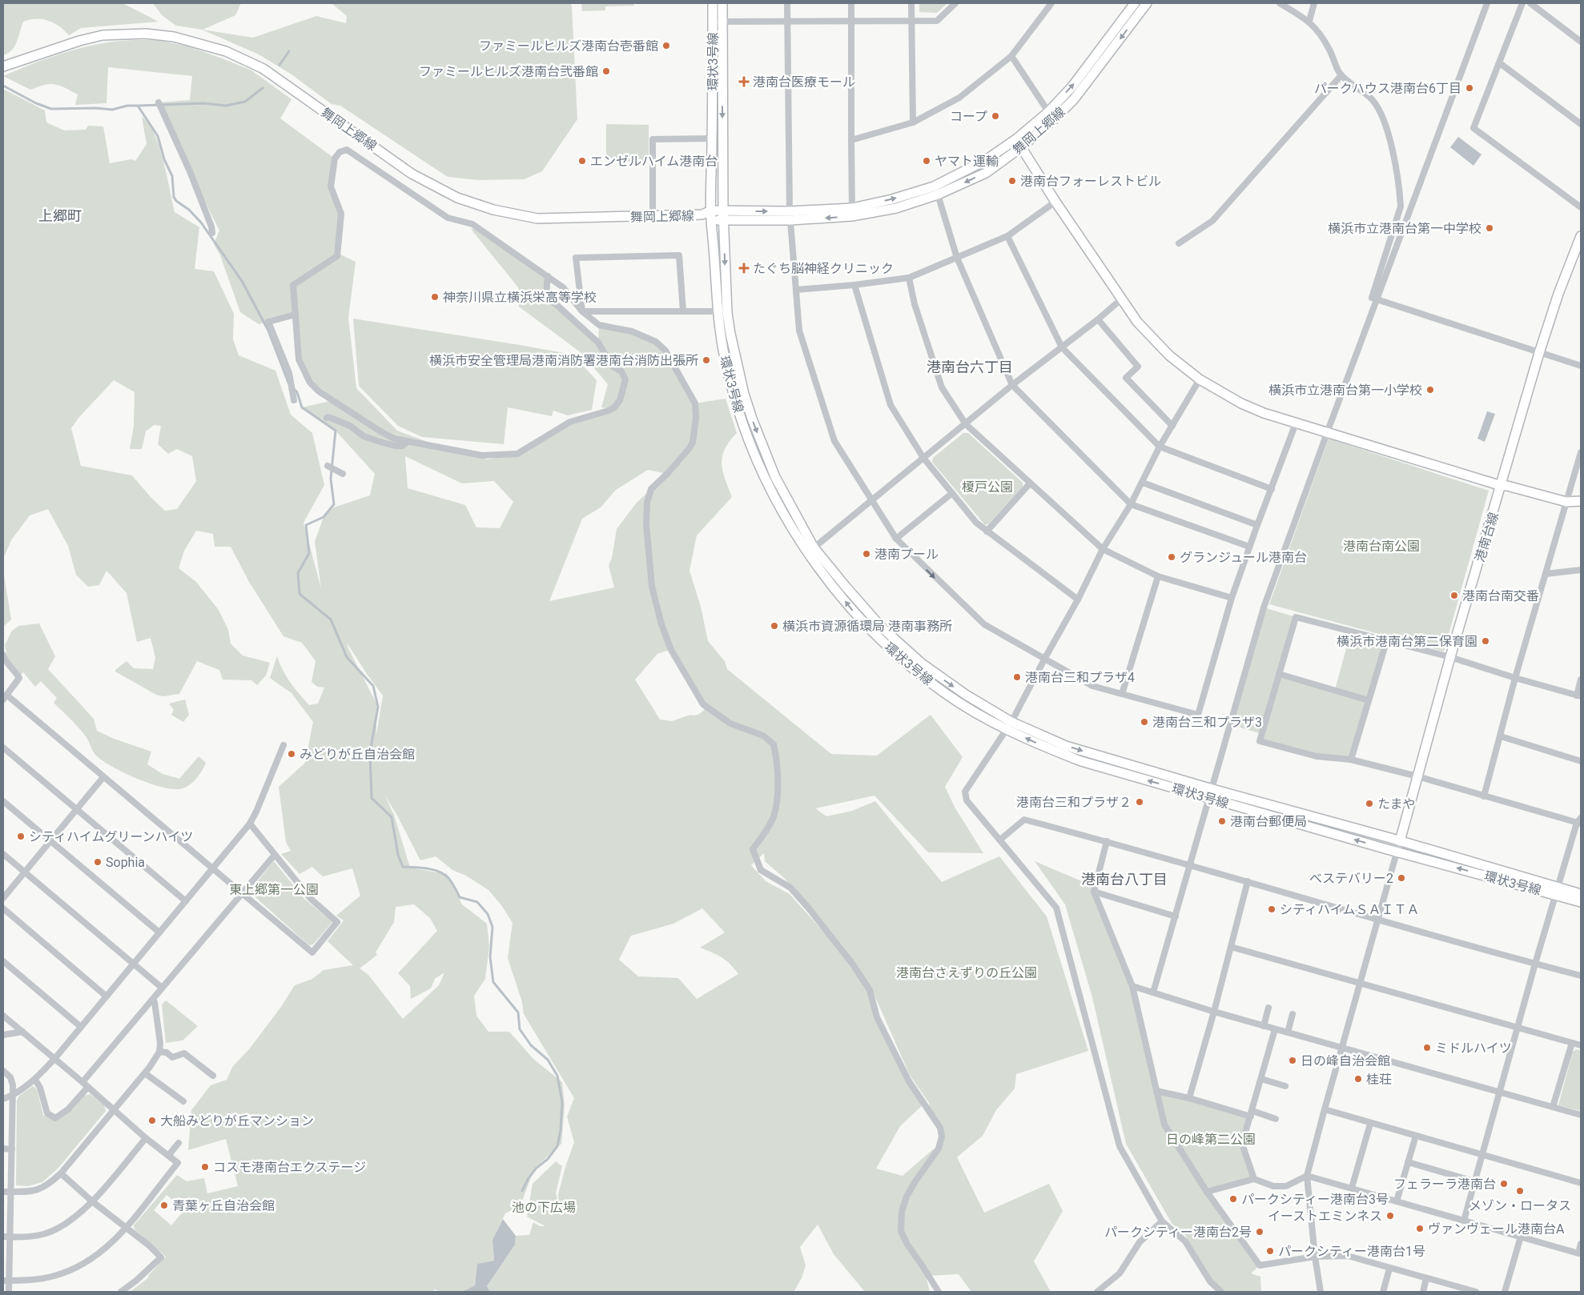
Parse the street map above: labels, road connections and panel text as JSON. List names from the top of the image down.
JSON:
{
  "streets": {
    "street": ["環状3号線", "舞岡上郷線", "港南台線"]
  },
  "crossings": [
    ["環状3号線", "舞岡上郷線"],
    ["環状3号線", "港南台線"]
  ],
  "districts": ["上郷町", "港南台六丁目", "港南台八丁目"],
  "parks": [
    "榎戸公園",
    "港南台南公園",
    "東上郷第一公園",
    "港南台さえずりの丘公園",
    "日の峰第二公園",
    "池の下広場"
  ],
  "places": {
    "other": [
      "ファミールヒルズ港南台壱番館",
      "ファミールヒルズ港南台弐番館",
      "パークハウス港南台6丁目",
      "コープ",
      "エンゼルハイム港南台",
      "ヤマト運輸",
      "港南台フォーレストビル",
      "横浜市立港南台第一中学校",
      "神奈川県立横浜栄高等学校",
      "横浜市安全管理局港南消防署港南台消防出張所",
      "横浜市立港南台第一小学校",
      "港南プール",
      "グランジュール港南台",
      "港南台南交番",
      "横浜市資源循環局 港南事務所",
      "横浜市港南台第二保育園",
      "港南台三和プラザ4",
      "港南台三和プラザ3",
      "みどりが丘自治会館",
      "港南台三和プラザ２",
      "たまや",
      "港南台郵便局",
      "シティハイムグリーンハイツ",
      "Sophia",
      "べステバリー2",
      "シティハイムＳＡＩＴＡ",
      "ミドルハイツ",
      "日の峰自治会館",
      "桂荘",
      "大船みどりが丘マンション",
      "コスモ港南台エクステージ",
      "フェラーラ港南台",
      "メゾン・ロータス",
      "パークシティー港南台3号",
      "青葉ヶ丘自治会館",
      "イーストエミンネス",
      "ヴァンヴェール港南台A",
      "パークシティー港南台2号",
      "パークシティー港南台1号"
    ],
    "health": ["港南台医療モール", "たぐち脳神経クリニック"]
  }
}
